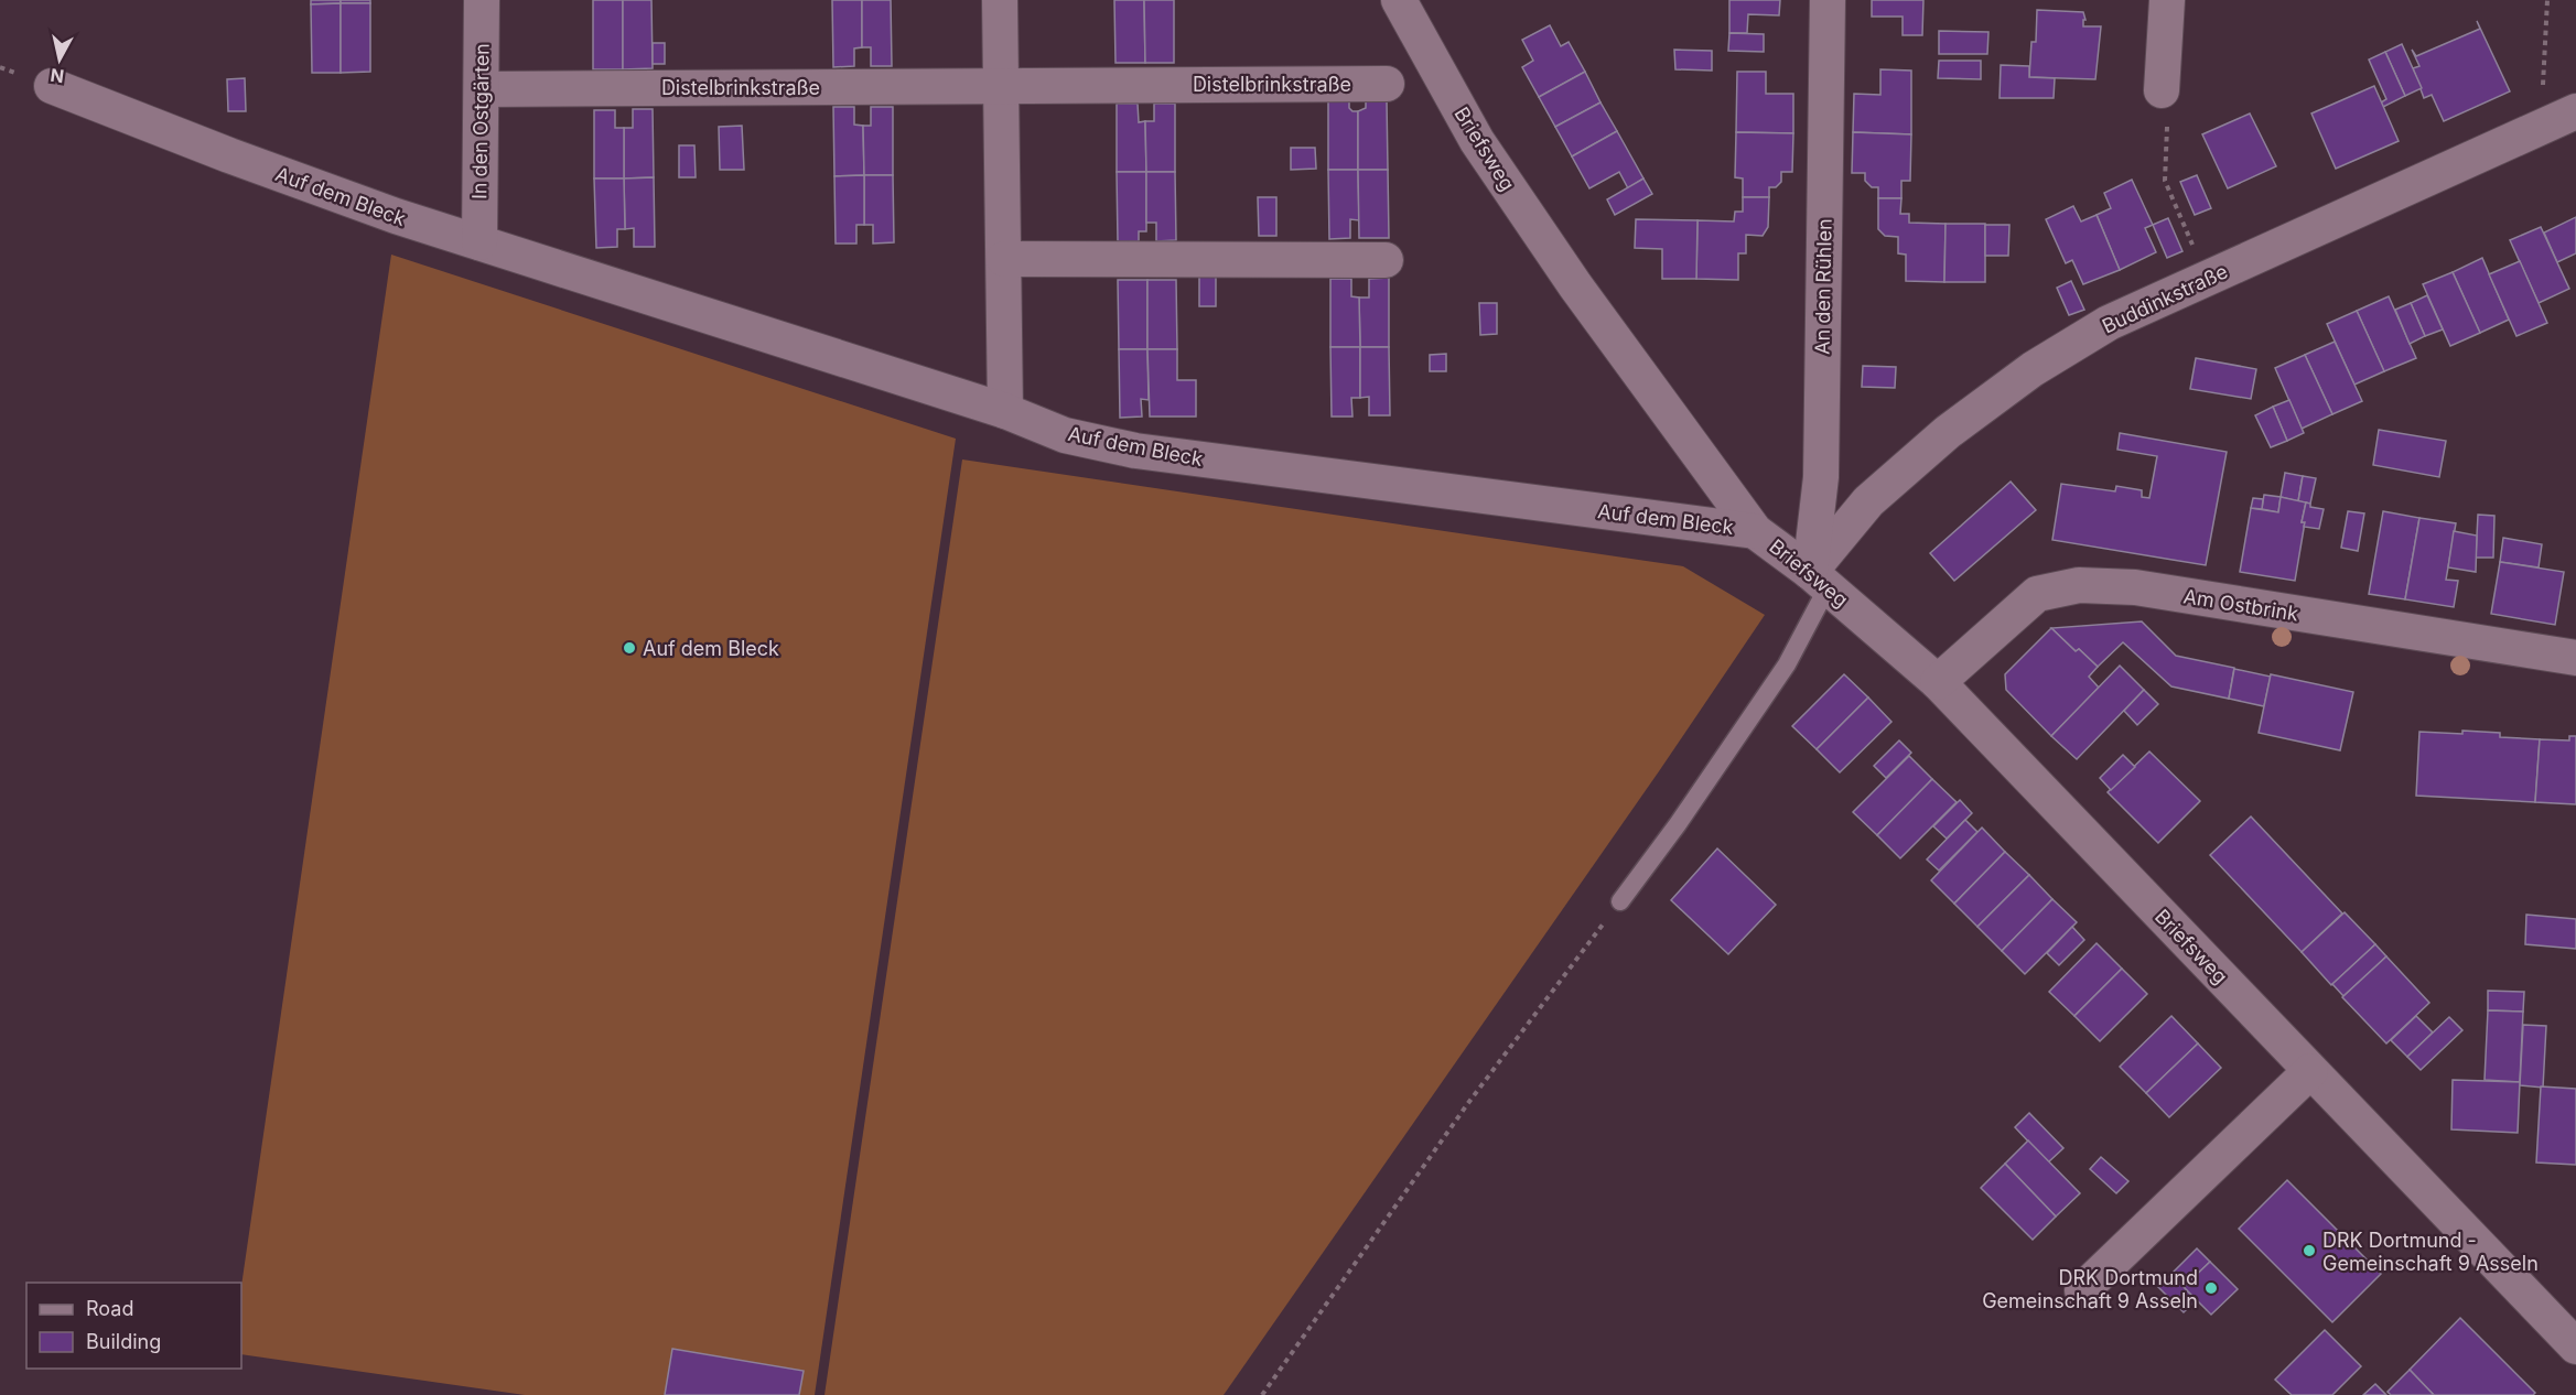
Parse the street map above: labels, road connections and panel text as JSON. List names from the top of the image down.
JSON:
{
  "streets": {
    "street": [
      "Distelbrinkstraße",
      "In den Ostgärten",
      "Briefsweg",
      "Auf dem Bleck",
      "An den Rühlen",
      "Buddinkstraße",
      "Am Ostbrink"
    ]
  },
  "crossings": [
    ["Distelbrinkstraße", "In den Ostgärten"],
    ["In den Ostgärten", "Auf dem Bleck"],
    ["Briefsweg", "Auf dem Bleck"],
    ["Briefsweg", "An den Rühlen"],
    ["Briefsweg", "Buddinkstraße"],
    ["Briefsweg", "Am Ostbrink"],
    ["An den Rühlen", "Buddinkstraße"]
  ],
  "places": ["Auf dem Bleck", "DRK Dortmund - Gemeinschaft 9 Asseln", "DRK Dortmund Gemeinschaft 9 Asseln"],
  "legend": ["Road", "Building"],
  "north": "bottom"
}
